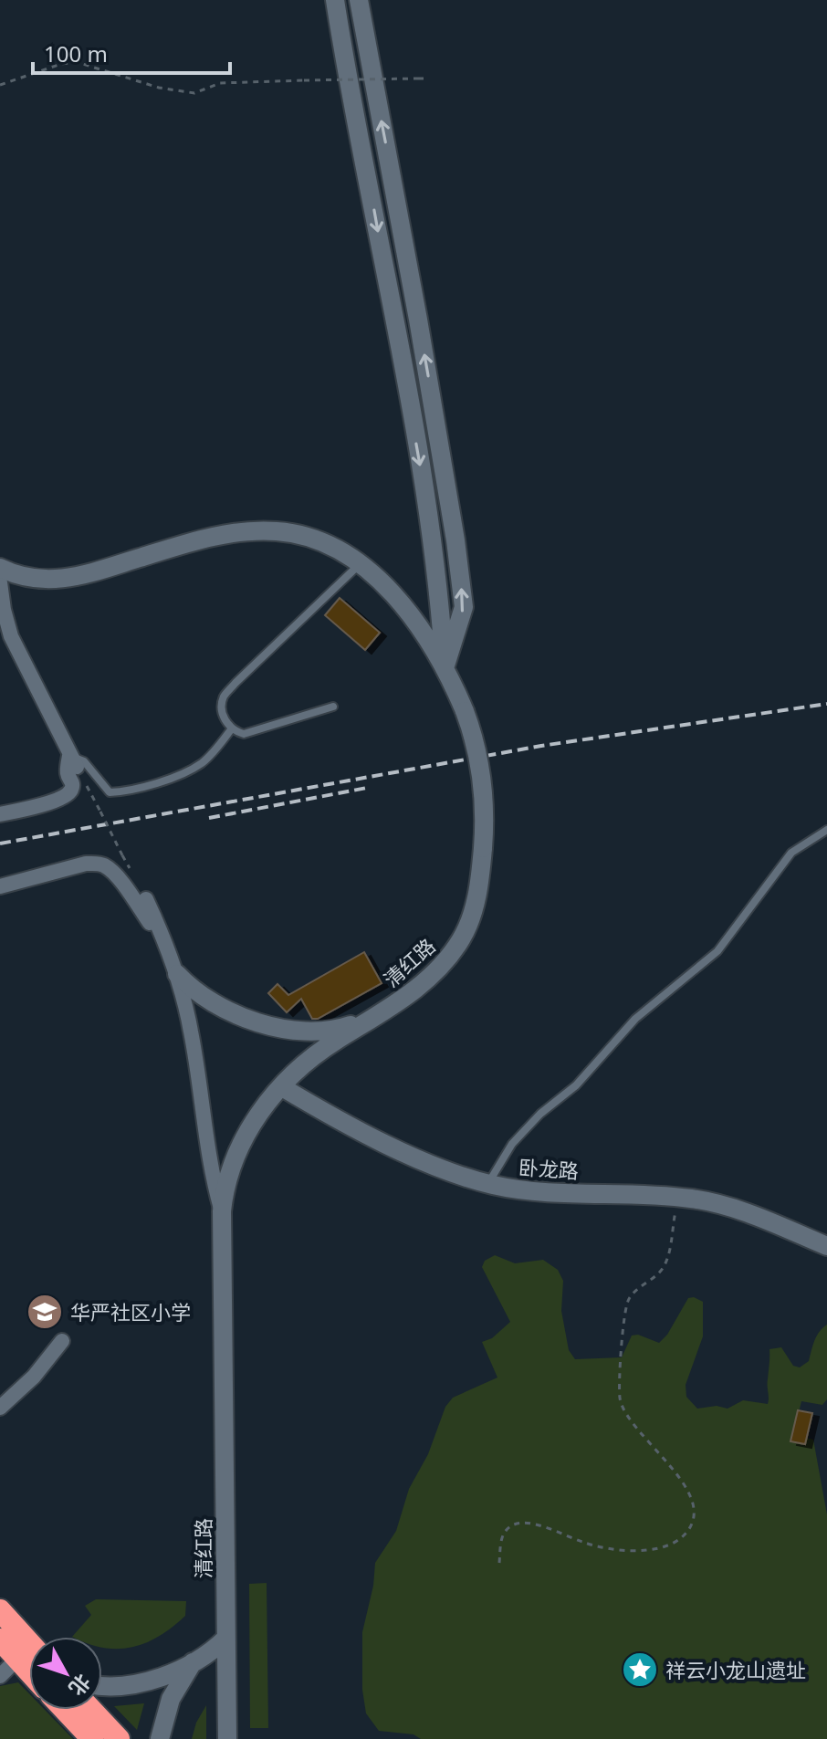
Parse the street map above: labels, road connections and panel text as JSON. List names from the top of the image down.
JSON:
{
  "streets": {
    "main road": ["清红路", "卧龙路"]
  },
  "crossings": [
    ["清红路", "卧龙路"]
  ],
  "places": {
    "school or university": ["华严社区小学"],
    "place": ["祥云小龙山遗址"]
  },
  "scale_bar": "100 m",
  "north": "bottom right"
}
